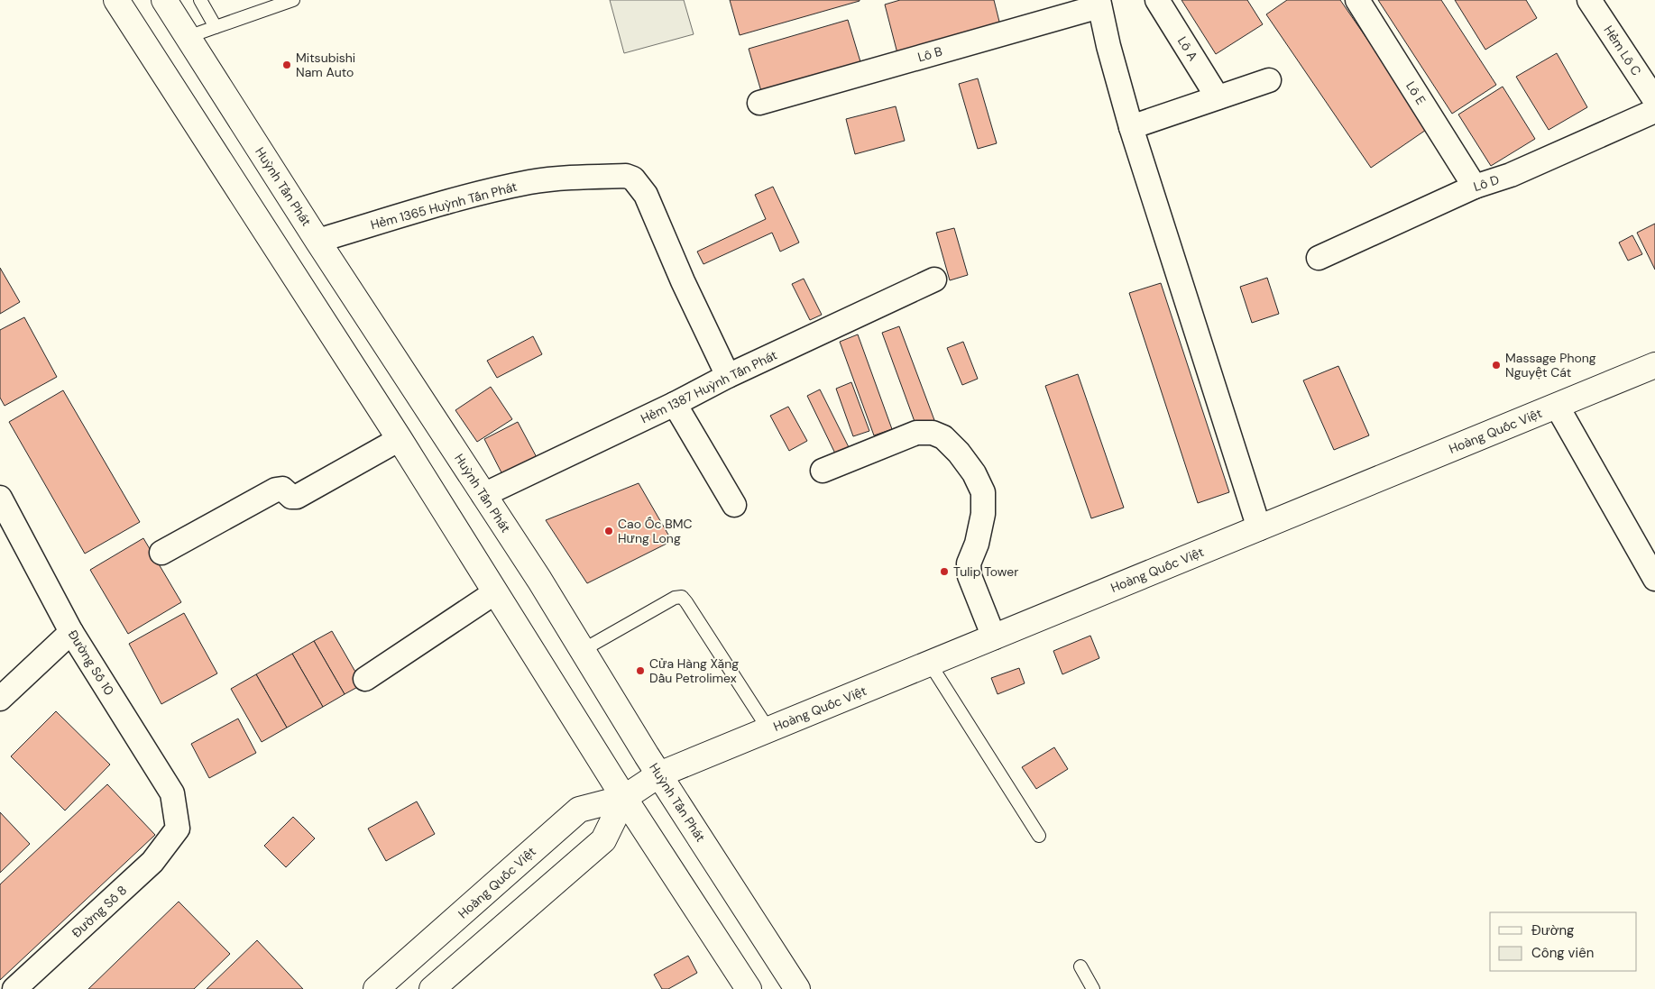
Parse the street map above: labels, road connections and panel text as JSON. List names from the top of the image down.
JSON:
{
  "streets": {
    "main road": ["Huỳnh Tấn Phát", "Hoàng Quốc Việt"],
    "street": [
      "Lô A",
      "Hẻm Lô C",
      "Lô B",
      "Lô E",
      "Lô D",
      "Hẻm 1365 Huỳnh Tấn Phát",
      "Hẻm 1387 Huỳnh Tấn Phát",
      "Đường Số 10",
      "Đường Số 8"
    ]
  },
  "crossings": [
    ["Lô E", "Lô D"],
    ["Huỳnh Tấn Phát", "Hẻm 1365 Huỳnh Tấn Phát"],
    ["Huỳnh Tấn Phát", "Hẻm 1387 Huỳnh Tấn Phát"],
    ["Huỳnh Tấn Phát", "Hoàng Quốc Việt"],
    ["Hẻm 1365 Huỳnh Tấn Phát", "Hẻm 1387 Huỳnh Tấn Phát"],
    ["Đường Số 10", "Đường Số 8"]
  ],
  "places": [
    "Mitsubishi Nam Auto",
    "Massage Phong Nguyệt Cát",
    "Cao Ốc BMC Hưng Long",
    "Tulip Tower",
    "Cửa Hàng Xăng Dầu Petrolimex"
  ],
  "legend": ["Đường", "Công viên"]
}
